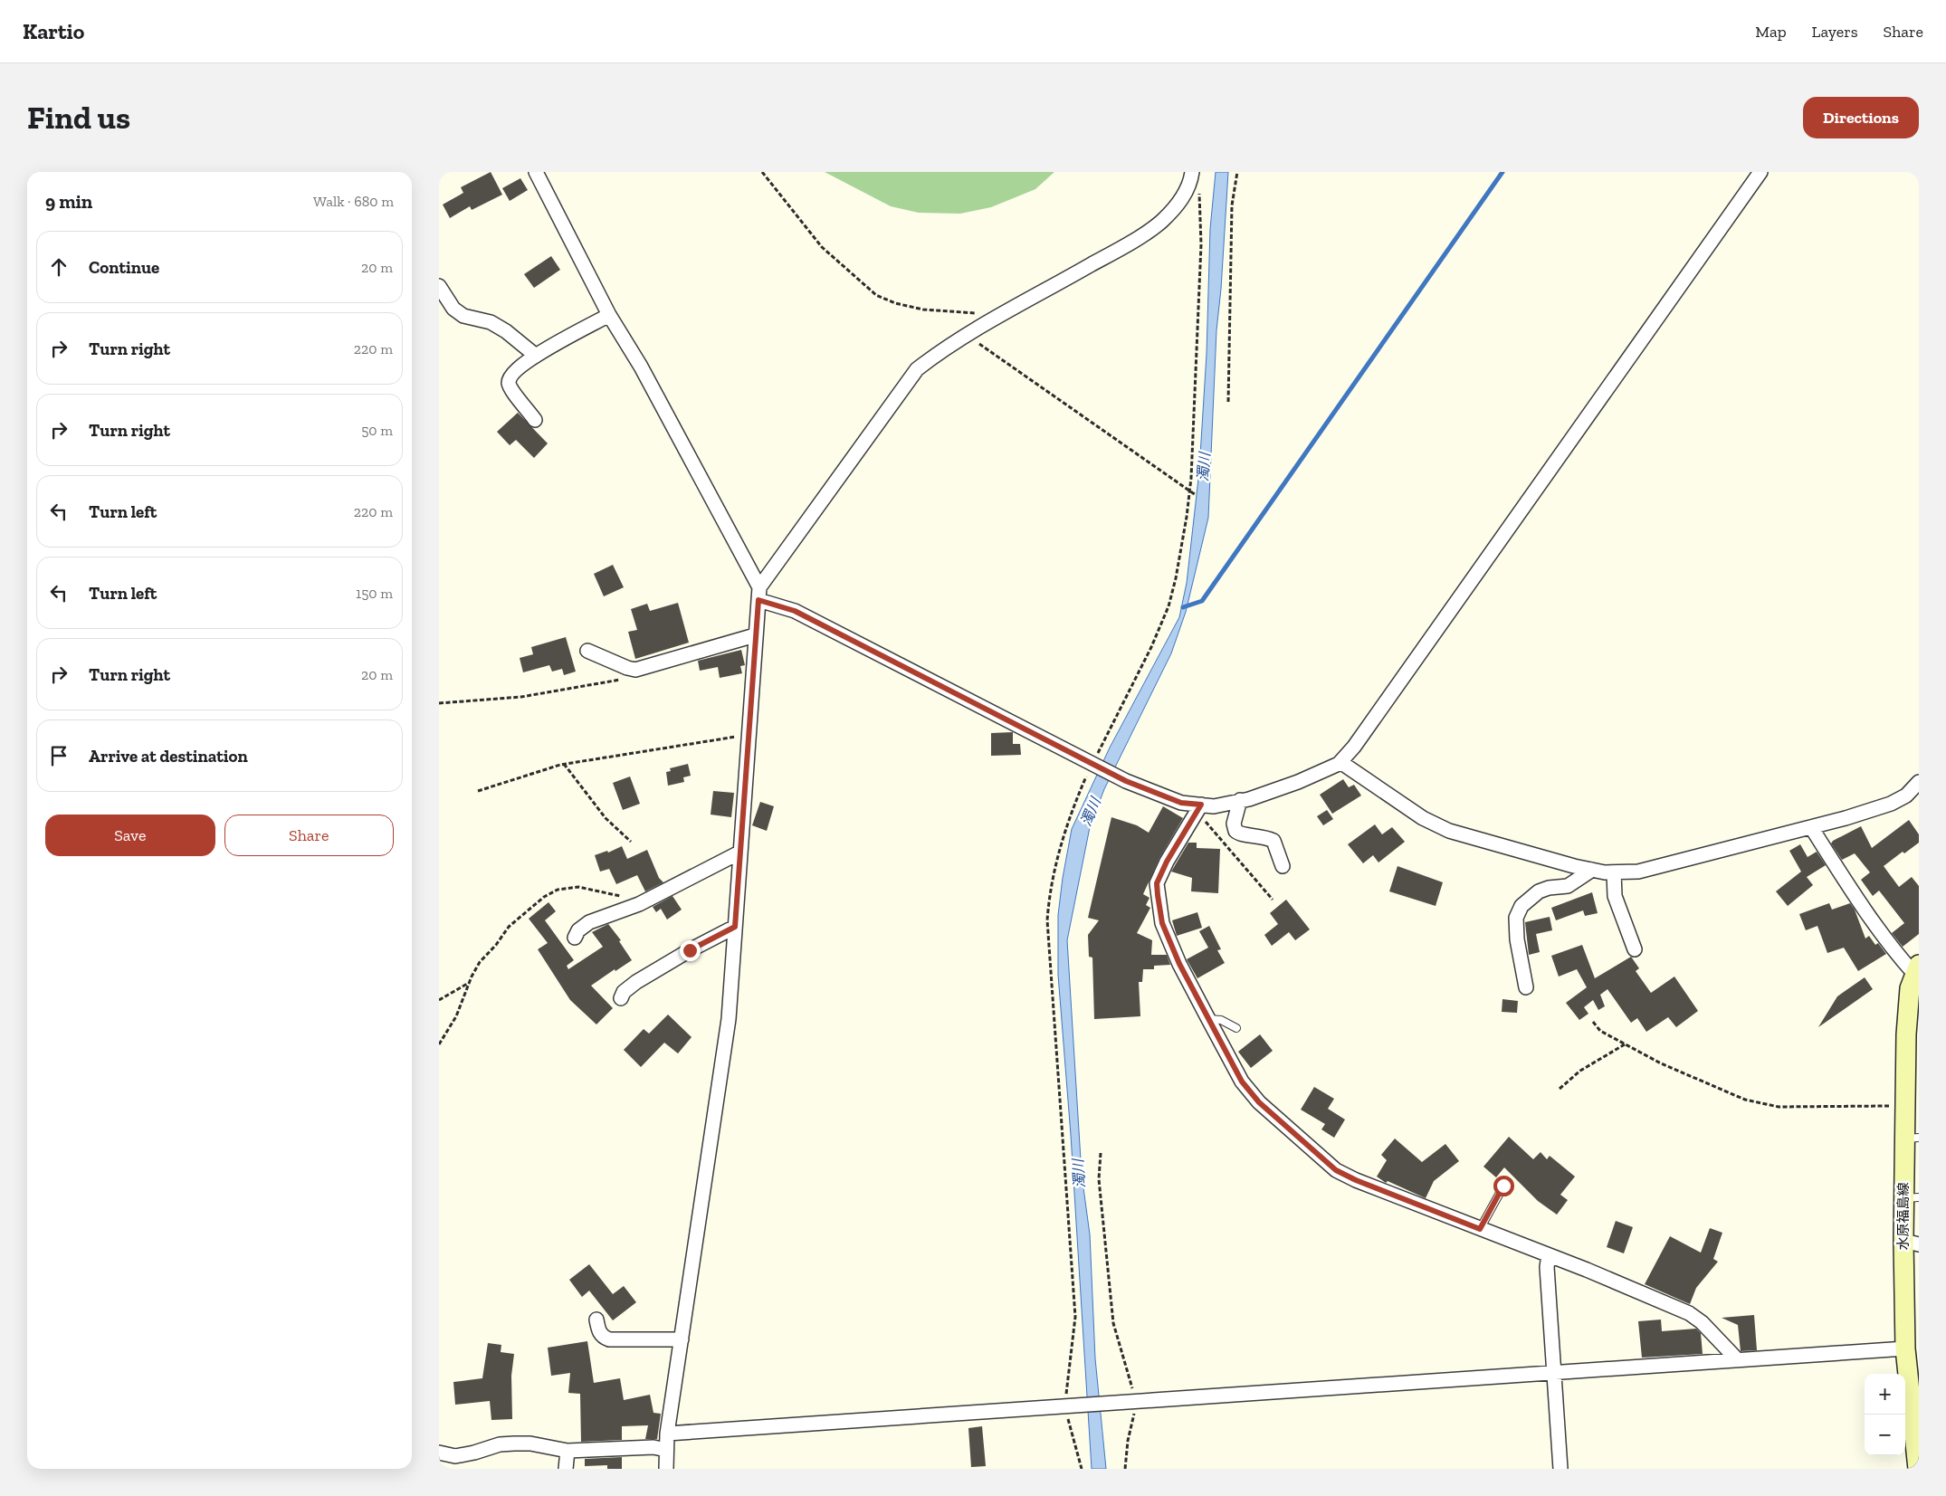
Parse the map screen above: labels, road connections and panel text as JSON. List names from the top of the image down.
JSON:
{
  "streets": {
    "main road": ["水原福島線"]
  },
  "water": ["濁川"],
  "page": {
    "header": "Kartio",
    "nav": ["Map", "Layers", "Share"],
    "buttons": [
      "Directions",
      ["Save", "Share"]
    ],
    "title": "Find us",
    "heading": ["9 min", "Walk · 680 m"],
    "list": [
      ["Continue", "20 m"],
      ["Turn right", "220 m"],
      ["Turn right", "50 m"],
      ["Turn left", "220 m"],
      ["Turn left", "150 m"],
      ["Turn right", "20 m"],
      "Arrive at destination"
    ],
    "map_buttons": ["+", "−"]
  }
}
